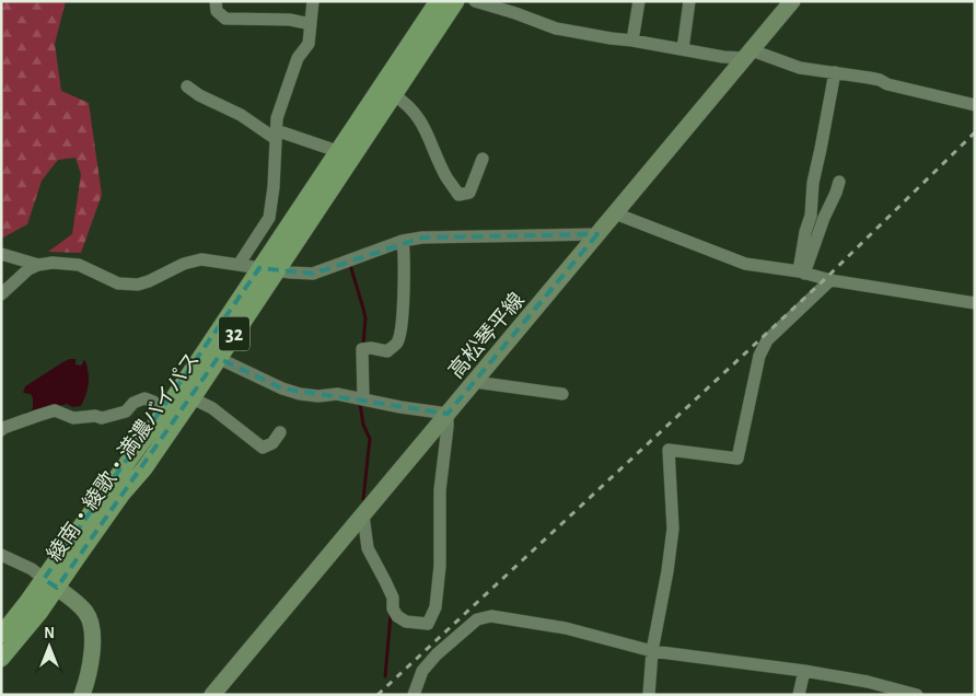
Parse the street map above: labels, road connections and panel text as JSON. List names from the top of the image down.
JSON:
{
  "streets": {
    "highway": ["32", "綾南・綾歌・満濃バイパス"],
    "main road": ["高松琴平線"]
  },
  "north": "top"
}
